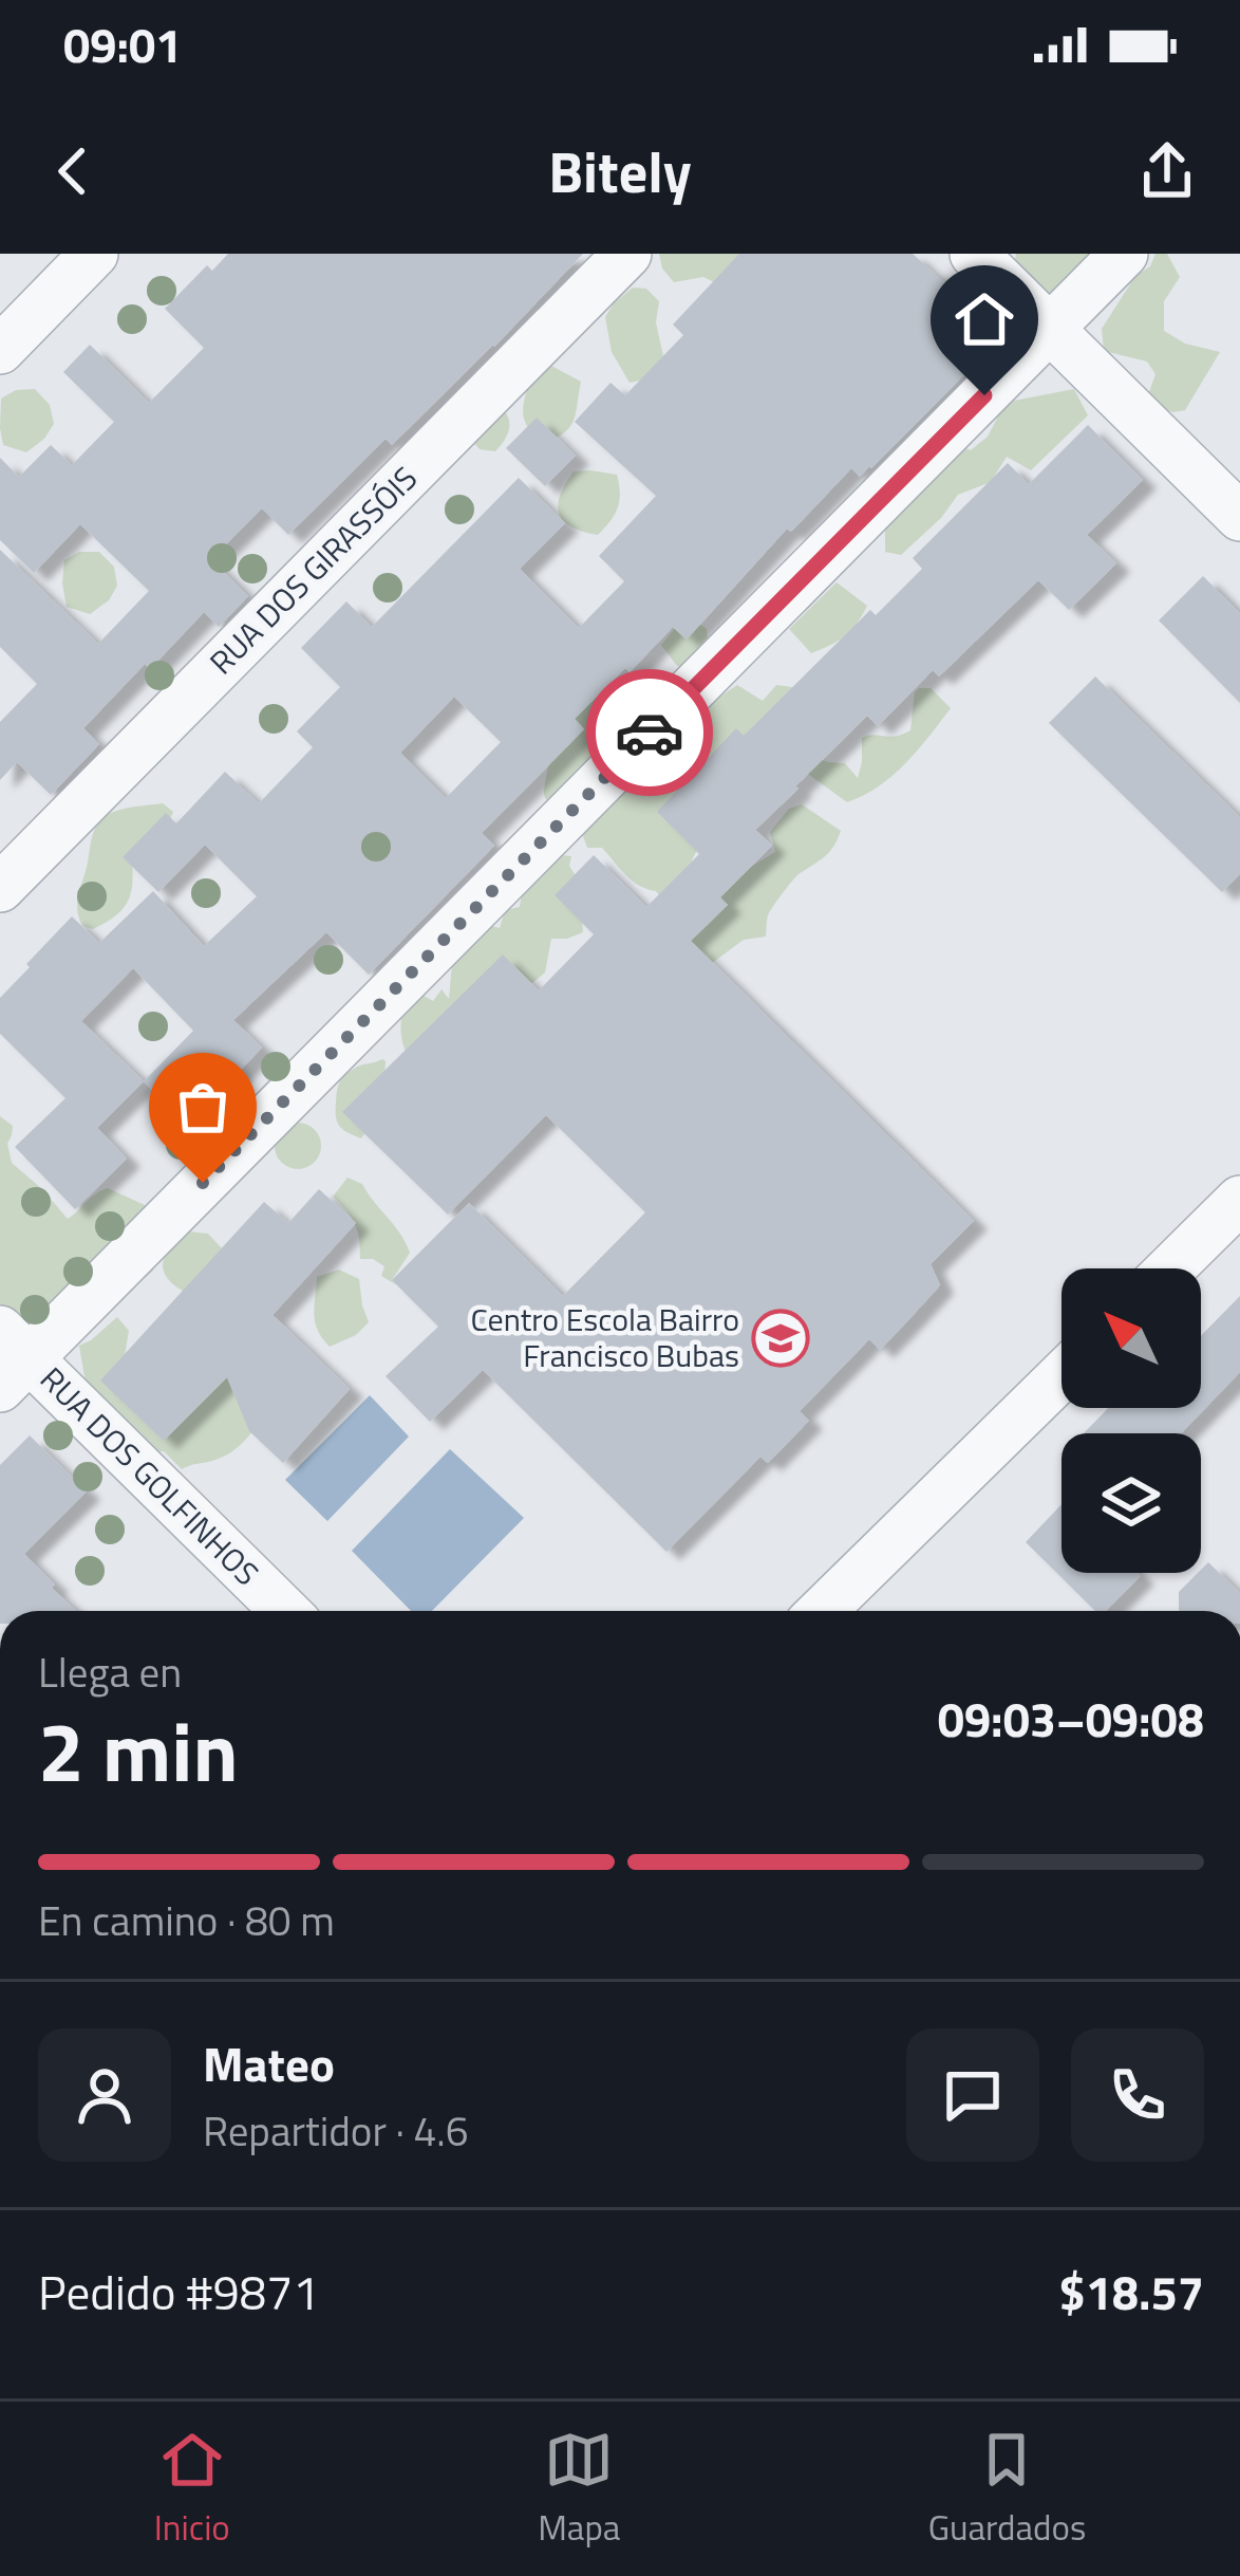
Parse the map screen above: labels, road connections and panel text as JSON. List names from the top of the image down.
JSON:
{
  "streets": {
    "street": ["RUA DOS GIRASSÓIS", "RUA DOS GOLFINHOS"]
  },
  "places": {
    "school or university": ["Centro Escola Bairro Francisco Bubas"]
  },
  "north": "top left",
  "page": {
    "status": "09:01",
    "header": "Bitely",
    "heading": ["2 min", "Llega en", "09:03–09:08"],
    "panel": [
      "Mateo",
      "Repartidor · 4.6",
      "Pedido #9871",
      "$18.57"
    ],
    "bar": "En camino · 80 m",
    "tabs": ["Inicio", "Mapa", "Guardados"]
  }
}
